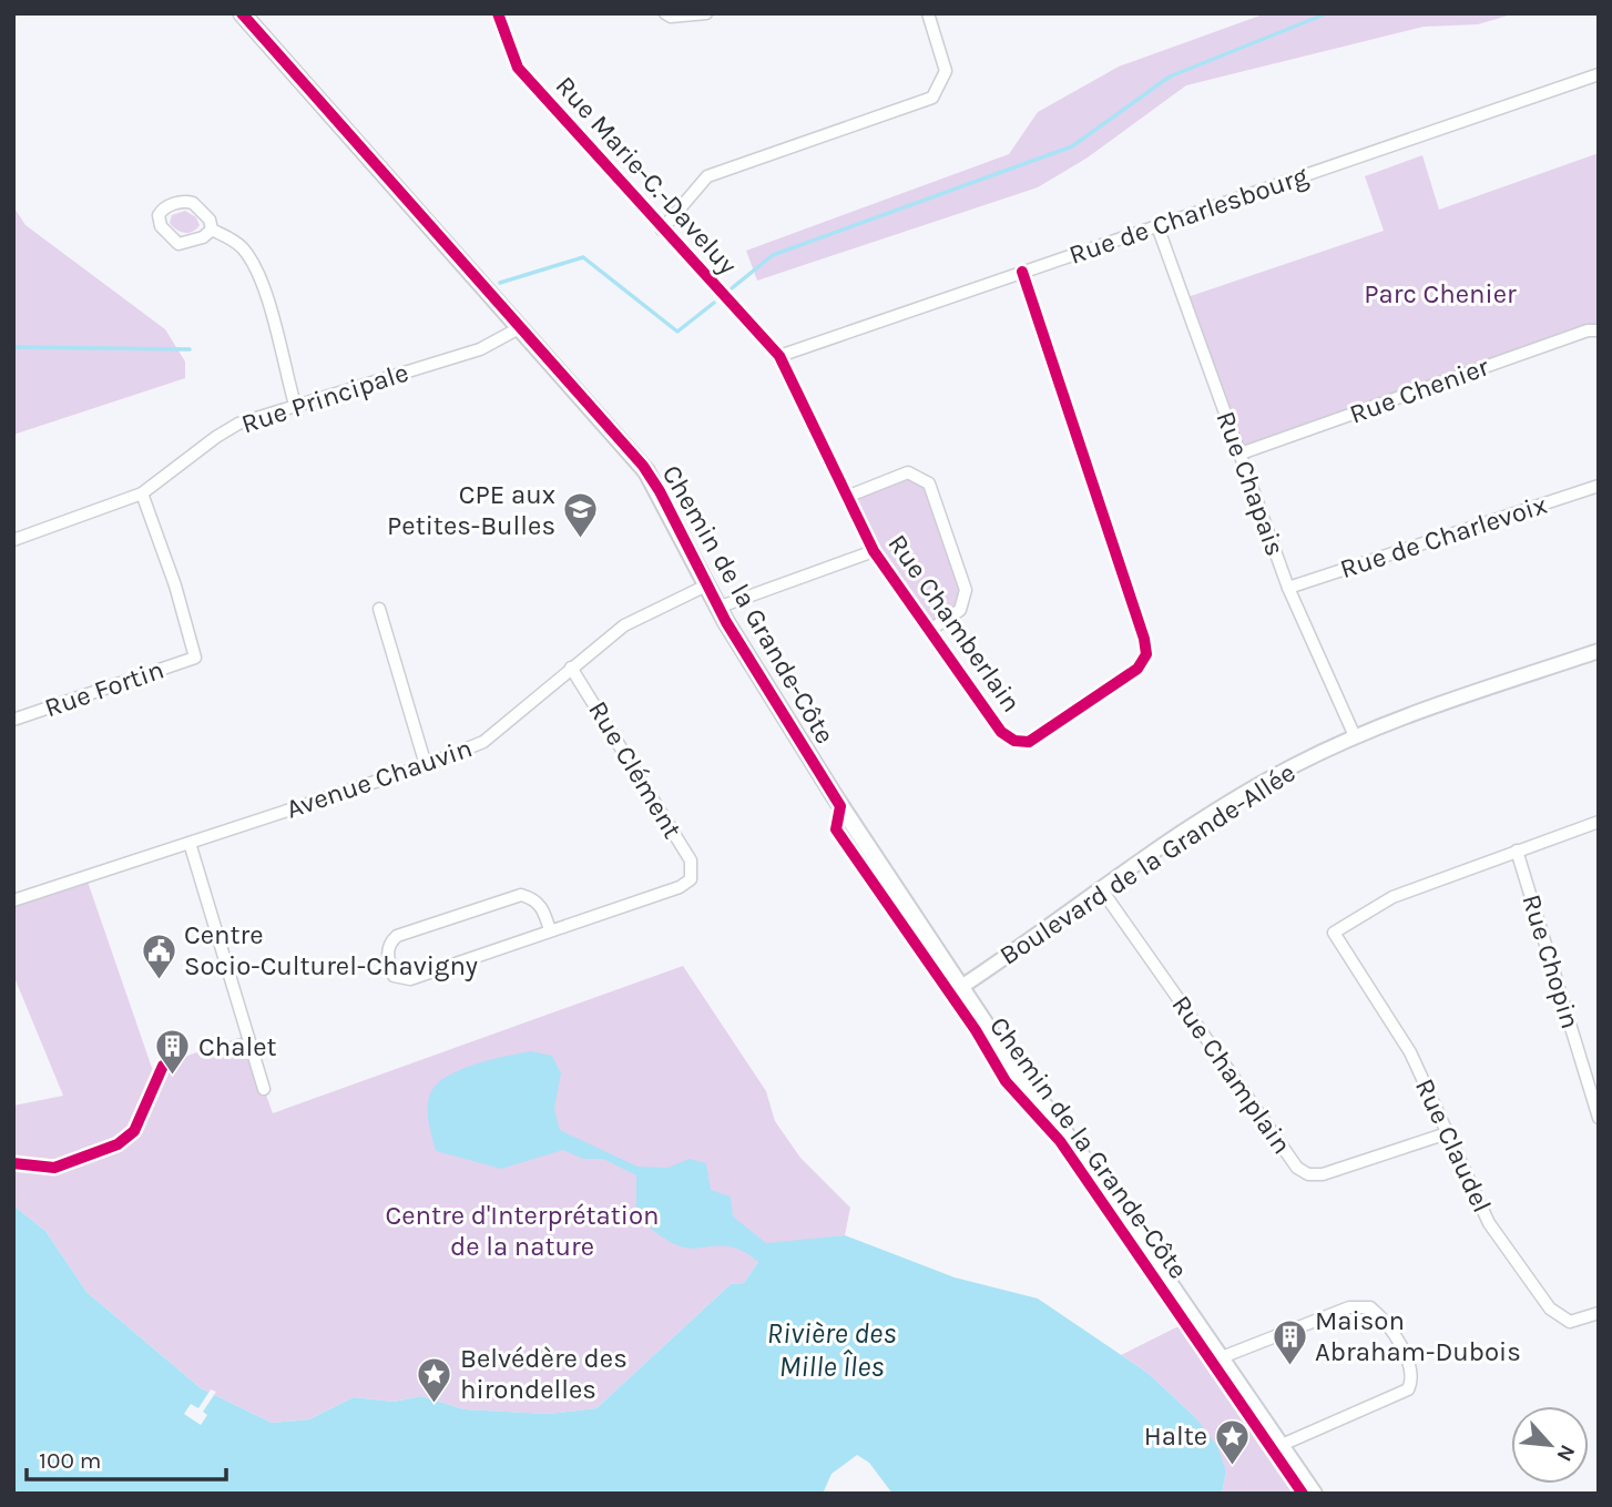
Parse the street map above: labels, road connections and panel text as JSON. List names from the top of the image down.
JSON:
{
  "streets": {
    "main road": ["Chemin de la Grande-Côte"],
    "street": [
      "Rue Marie-C.-Daveluy",
      "Rue de Charlesbourg",
      "Rue Chenier",
      "Rue Principale",
      "Rue Chapais",
      "Rue de Charlevoix",
      "Rue Chamberlain",
      "Rue Fortin",
      "Rue Clément",
      "Avenue Chauvin",
      "Boulevard de la Grande-Allée",
      "Rue Chopin",
      "Rue Champlain",
      "Rue Claudel"
    ]
  },
  "crossings": [
    ["Rue Marie-C.-Daveluy", "Rue de Charlesbourg"],
    ["Rue Marie-C.-Daveluy", "Rue Chamberlain"],
    ["Rue de Charlesbourg", "Rue Chapais"],
    ["Rue de Charlesbourg", "Rue Chamberlain"],
    ["Rue Chenier", "Rue Chapais"],
    ["Rue Principale", "Chemin de la Grande-Côte"],
    ["Rue Principale", "Rue Fortin"],
    ["Rue Chapais", "Rue de Charlevoix"],
    ["Rue Chapais", "Boulevard de la Grande-Allée"],
    ["Chemin de la Grande-Côte", "Rue Chamberlain"],
    ["Chemin de la Grande-Côte", "Avenue Chauvin"],
    ["Chemin de la Grande-Côte", "Boulevard de la Grande-Allée"],
    ["Rue Clément", "Avenue Chauvin"],
    ["Boulevard de la Grande-Allée", "Rue Champlain"],
    ["Rue Chopin", "Rue Claudel"],
    ["Rue Champlain", "Rue Claudel"]
  ],
  "water": ["Rivière des Mille Îles"],
  "parks": ["Parc Chenier", "Centre d'Interprétation de la nature"],
  "places": {
    "school or university": ["CPE aux Petites-Bulles"],
    "public building": ["Centre Socio-Culturel-Chavigny"],
    "building": ["Chalet", "Maison Abraham-Dubois"],
    "place": ["Belvédère des hirondelles", "Halte"]
  },
  "scale_bar": "100 m",
  "north": "bottom right"
}
